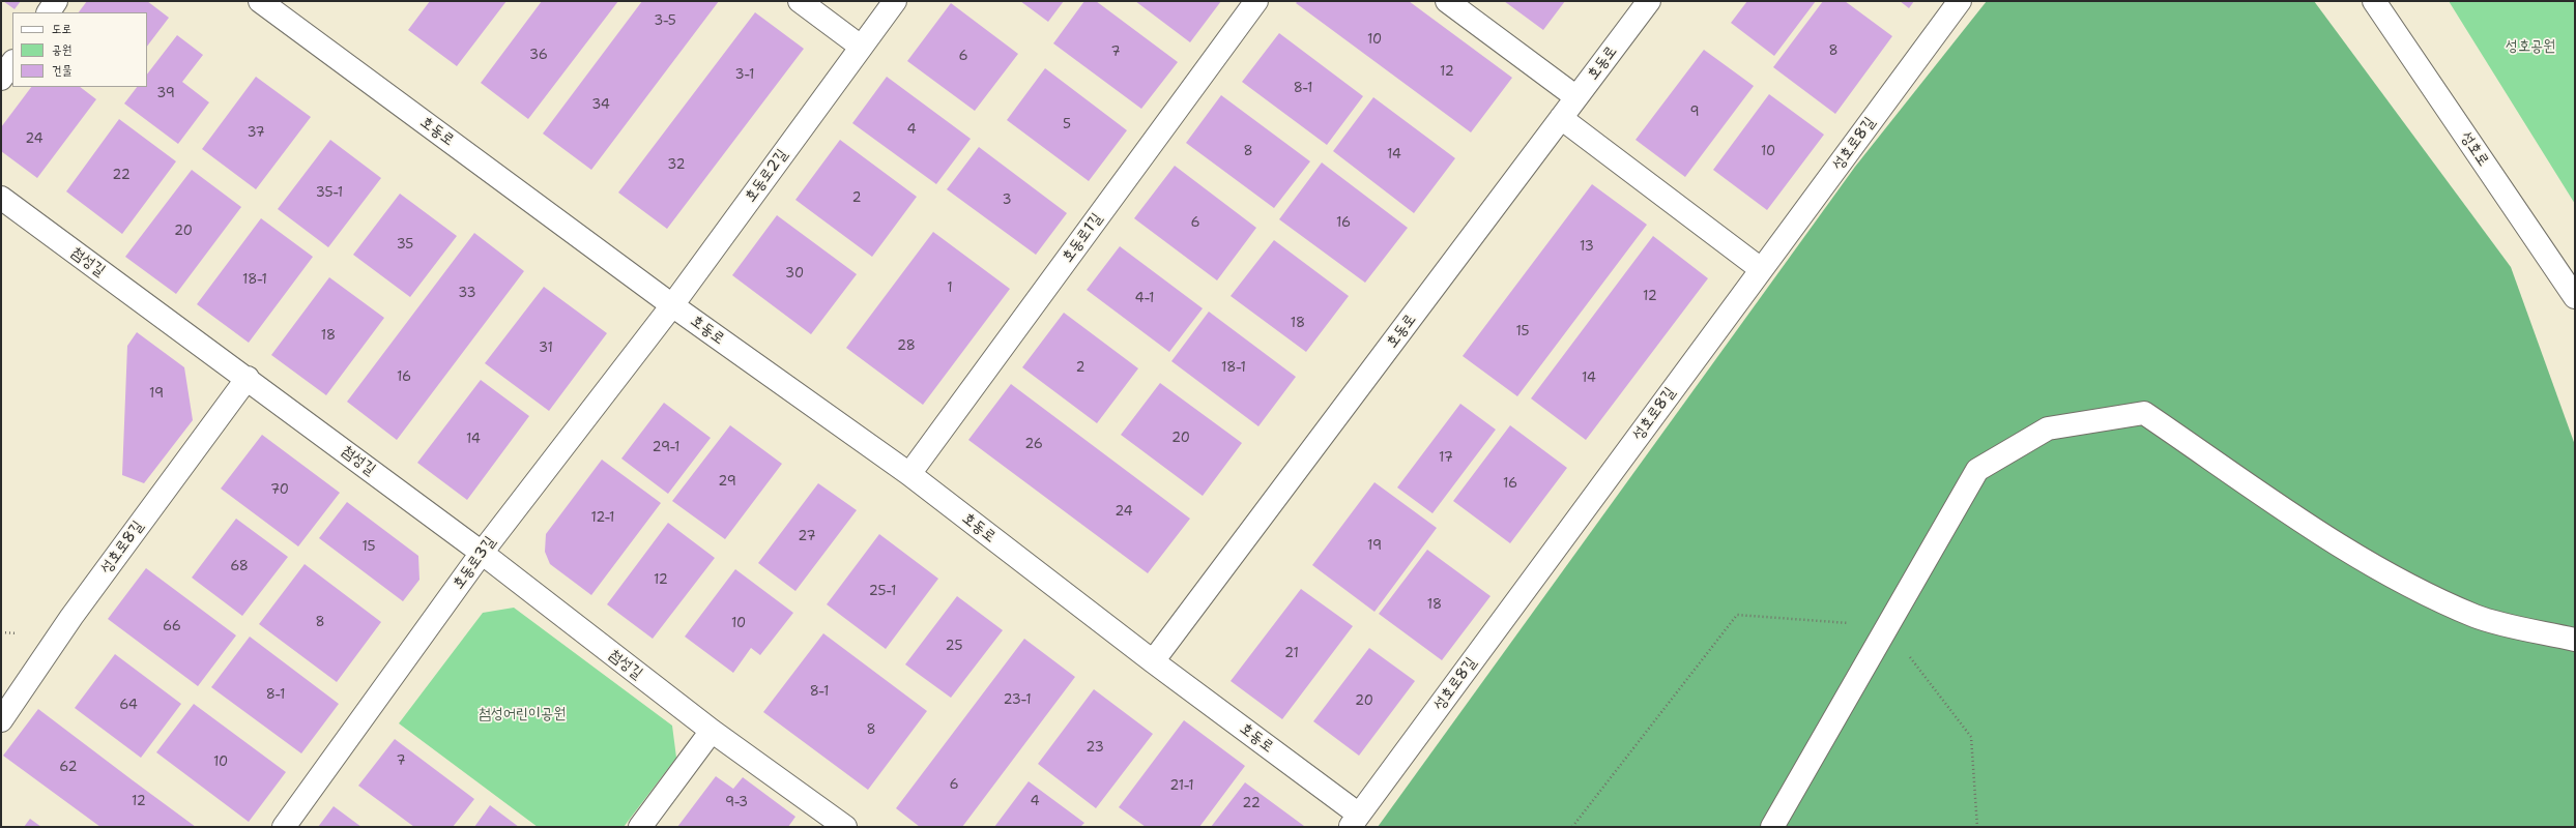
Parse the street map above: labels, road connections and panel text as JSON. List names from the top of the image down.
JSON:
{
  "streets": {
    "street": [
      "호동로",
      "성호로8길",
      "성호로",
      "호동로2길",
      "호동로1길",
      "첨성길",
      "호동로3길"
    ]
  },
  "crossings": [
    ["호동로", "성호로8길"],
    ["호동로", "호동로2길"],
    ["호동로", "호동로1길"],
    ["호동로", "호동로3길"],
    ["성호로8길", "첨성길"],
    ["호동로2길", "호동로3길"],
    ["첨성길", "호동로3길"]
  ],
  "parks": ["성호공원", "첨성어린이공원"],
  "house_numbers": [
    "3-5",
    "10",
    "8",
    "7",
    "36",
    "6",
    "12",
    "3-1",
    "8-1",
    "39",
    "34",
    "9",
    "5",
    "4",
    "37",
    "24",
    "8",
    "10",
    "14",
    "32",
    "22",
    "35-1",
    "2",
    "3",
    "6",
    "16",
    "20",
    "35",
    "13",
    "30",
    "18-1",
    "1",
    "33",
    "12",
    "4-1",
    "18",
    "15",
    "18",
    "28",
    "31",
    "2",
    "18-1",
    "16",
    "14",
    "19",
    "20",
    "14",
    "26",
    "29-1",
    "17",
    "29",
    "16",
    "70",
    "24",
    "12-1",
    "27",
    "19",
    "15",
    "68",
    "12",
    "25-1",
    "18",
    "8",
    "10",
    "66",
    "25",
    "21",
    "8-1",
    "8-1",
    "23-1",
    "20",
    "64",
    "8",
    "23",
    "7",
    "10",
    "62",
    "6",
    "21-1",
    "12",
    "4",
    "9-3",
    "22"
  ],
  "legend": ["도로", "공원", "건물"]
}
